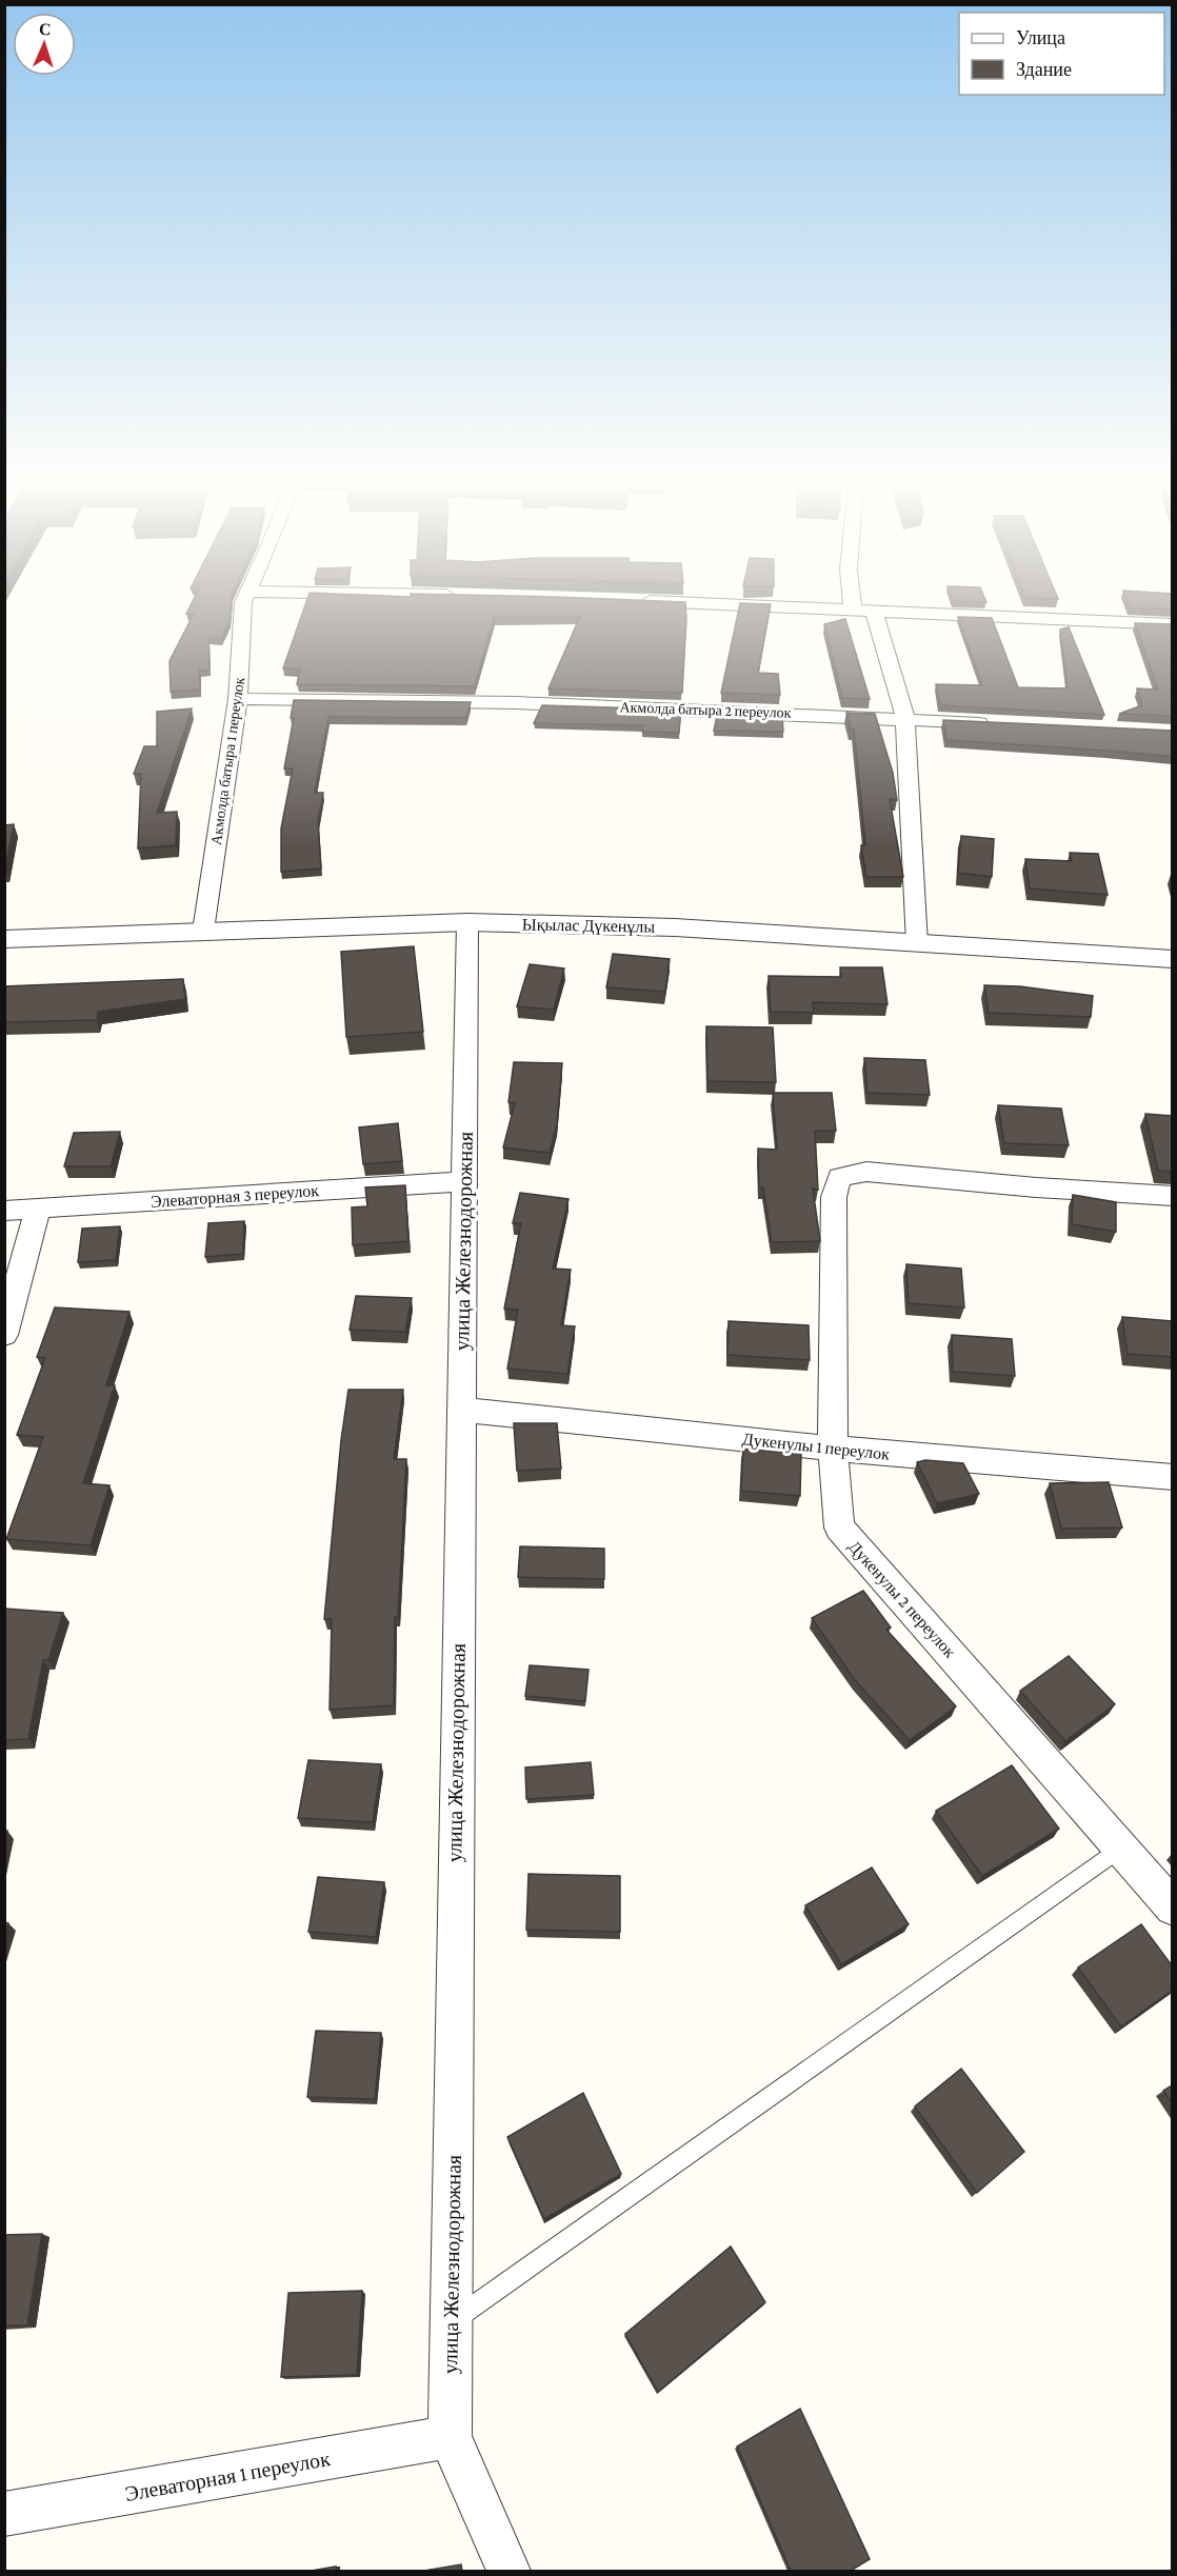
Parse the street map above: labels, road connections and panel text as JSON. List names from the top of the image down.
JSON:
{
  "streets": {
    "street": [
      "Акмолда батыра 2 переулок",
      "Акмолда батыра 1 переулок",
      "Ықылас Дүкенұлы",
      "Элеваторная 3 переулок",
      "улица Железнодорожная",
      "Дукенулы 1 переулок",
      "Дукенулы 2 переулок",
      "Элеваторная 1 переулок"
    ]
  },
  "crossings": [
    ["Акмолда батыра 2 переулок", "Акмолда батыра 1 переулок"],
    ["Акмолда батыра 1 переулок", "Ықылас Дүкенұлы"],
    ["Ықылас Дүкенұлы", "улица Железнодорожная"],
    ["Элеваторная 3 переулок", "улица Железнодорожная"],
    ["улица Железнодорожная", "Дукенулы 1 переулок"],
    ["улица Железнодорожная", "Элеваторная 1 переулок"],
    ["Дукенулы 1 переулок", "Дукенулы 2 переулок"]
  ],
  "legend": ["Улица", "Здание"],
  "north": "top"
}
